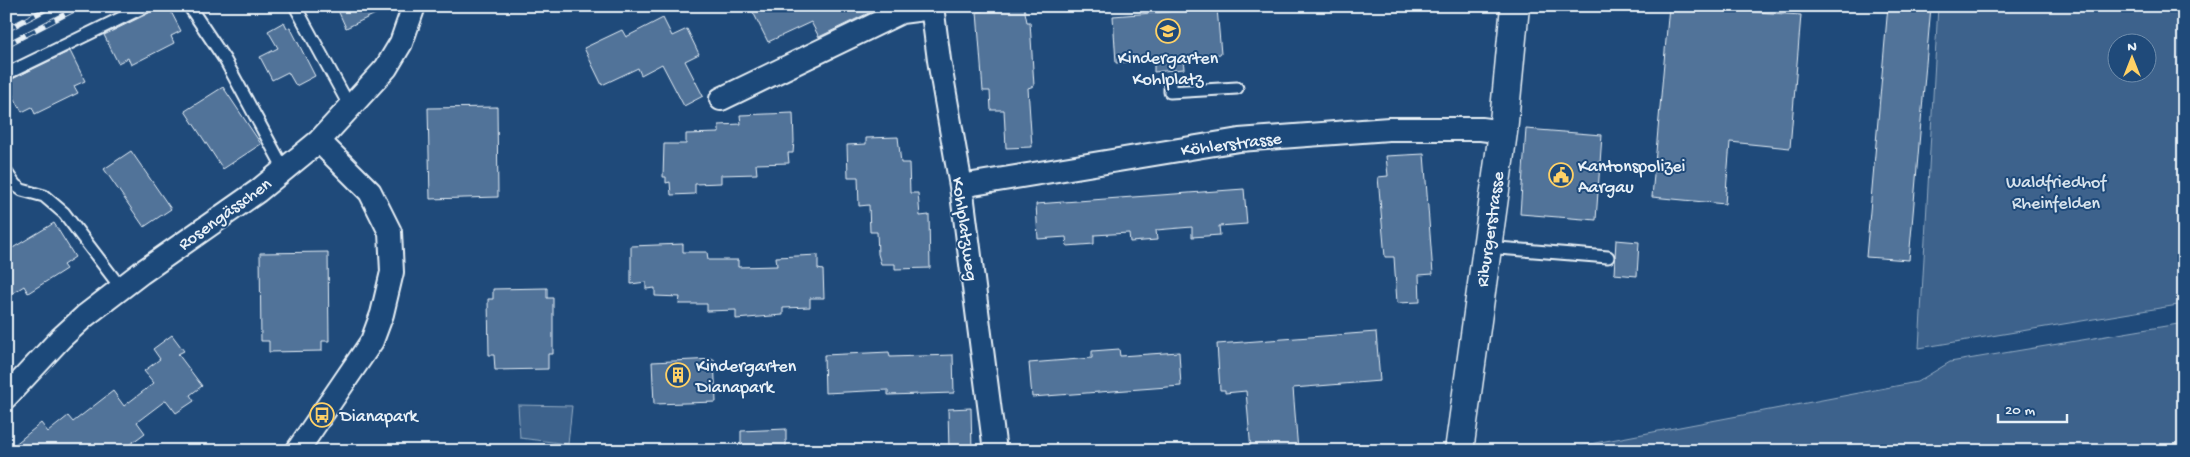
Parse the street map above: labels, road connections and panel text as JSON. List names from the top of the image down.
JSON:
{
  "streets": {
    "street": [
      "Köhlerstrasse",
      "Rosengässchen",
      "Kohlplatzweg",
      "Riburgerstrasse"
    ]
  },
  "crossings": [
    ["Köhlerstrasse", "Kohlplatzweg"],
    ["Köhlerstrasse", "Riburgerstrasse"]
  ],
  "parks": ["Waldfriedhof Rheinfelden"],
  "places": {
    "school or university": ["Kindergarten Kohlplatz"],
    "public building": ["Kantonspolizei Aargau"],
    "building": ["Kindergarten Dianapark"],
    "bus stop": ["Dianapark"]
  },
  "scale_bar": "20 m",
  "north": "top"
}
